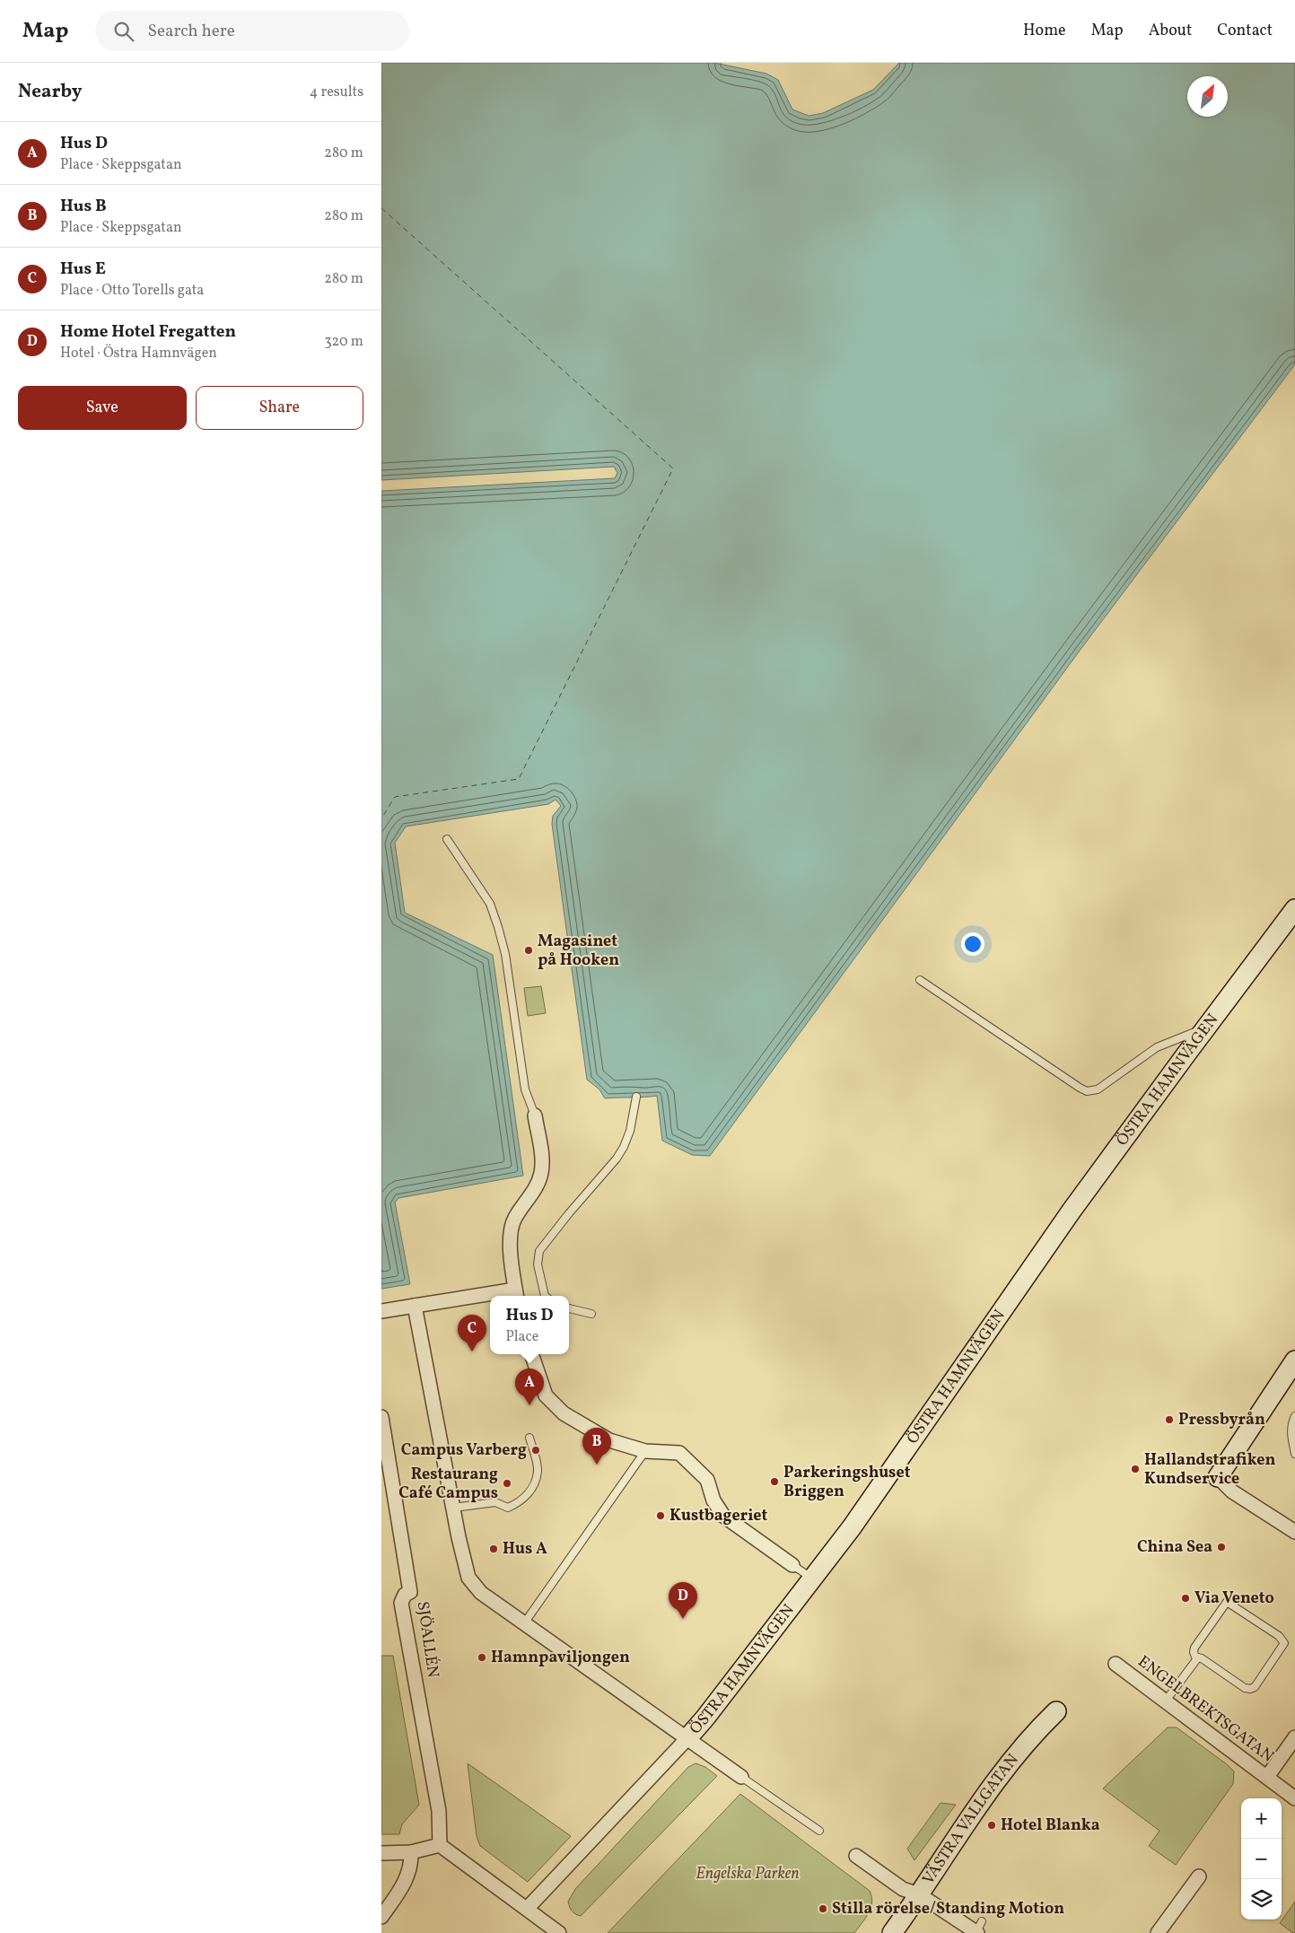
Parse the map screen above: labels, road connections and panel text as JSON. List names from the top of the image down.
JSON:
{
  "streets": {
    "street": [
      "ÖSTRA HAMNVÄGEN",
      "SJÖALLÉN",
      "ENGELBREKTSGATAN",
      "VÄSTRA VALLGATAN"
    ]
  },
  "parks": ["Engelska Parken"],
  "places": [
    "Magasinet på Hooken",
    "Pressbyrån",
    "Campus Varberg",
    "Hallandstrafiken Kundservice",
    "Parkeringshuset Briggen",
    "Restaurang Café Campus",
    "Kustbageriet",
    "China Sea",
    "Hus A",
    "Via Veneto",
    "Hamnpaviljongen",
    "Hotel Blanka",
    "Stilla rörelse/Standing Motion"
  ],
  "north": "top right",
  "page": {
    "header": "Map",
    "search": "Search here",
    "nav": [
      "Home",
      "Map",
      "About",
      "Contact"
    ],
    "heading": ["Nearby", "4 results"],
    "list": [
      {
        "mark": "A",
        "name": "Hus D",
        "note": "Place · Skeppsgatan",
        "value": "280 m"
      },
      {
        "mark": "B",
        "name": "Hus B",
        "note": "Place · Skeppsgatan",
        "value": "280 m"
      },
      {
        "mark": "C",
        "name": "Hus E",
        "note": "Place · Otto Torells gata",
        "value": "280 m"
      },
      {
        "mark": "D",
        "name": "Home Hotel Fregatten",
        "note": "Hotel · Östra Hamnvägen",
        "value": "320 m"
      }
    ],
    "buttons": ["Save", "Share"],
    "popup": ["Hus D", "Place"],
    "pins": [
      "C",
      "A",
      "B",
      "D"
    ],
    "map_buttons": ["+", "−"]
  }
}
